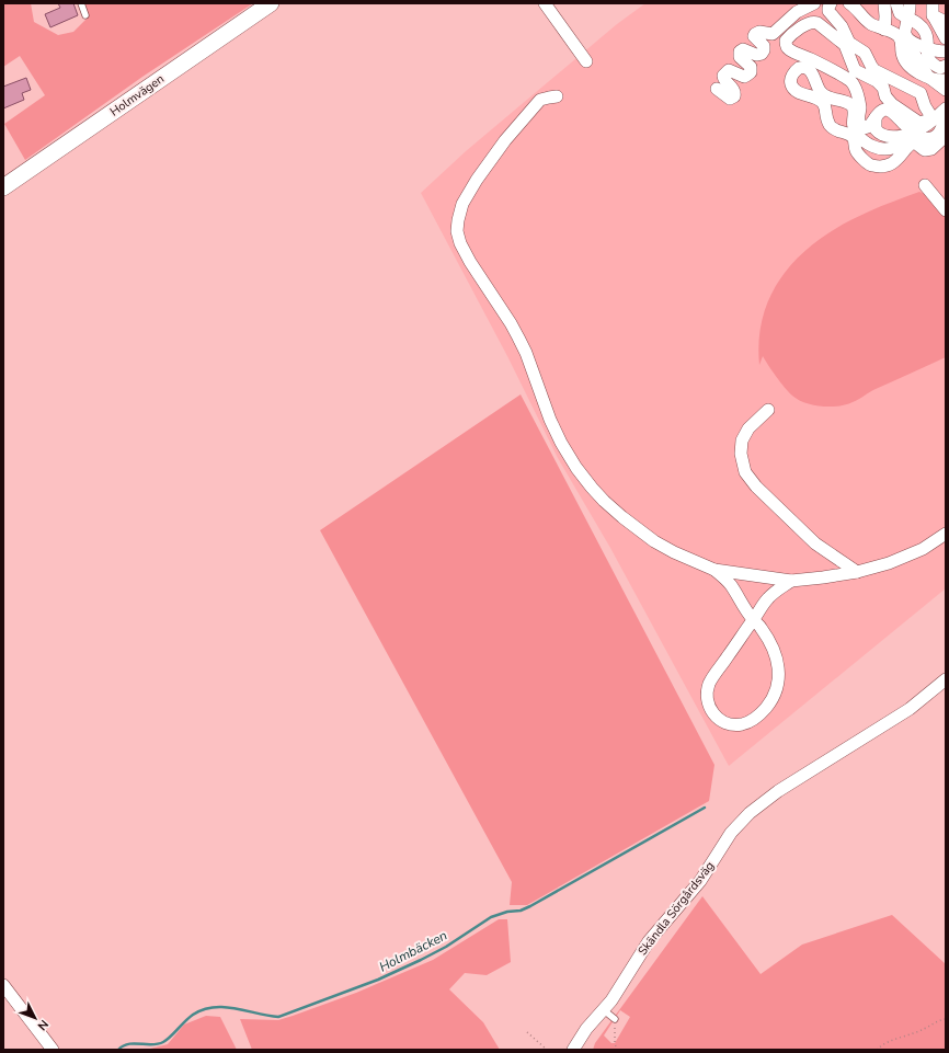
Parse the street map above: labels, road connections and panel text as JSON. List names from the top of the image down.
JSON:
{
  "streets": {
    "street": ["Holmvägen", "Skändla Sörgårdsväg"]
  },
  "water": ["Holmbäcken"],
  "north": "bottom right"
}
